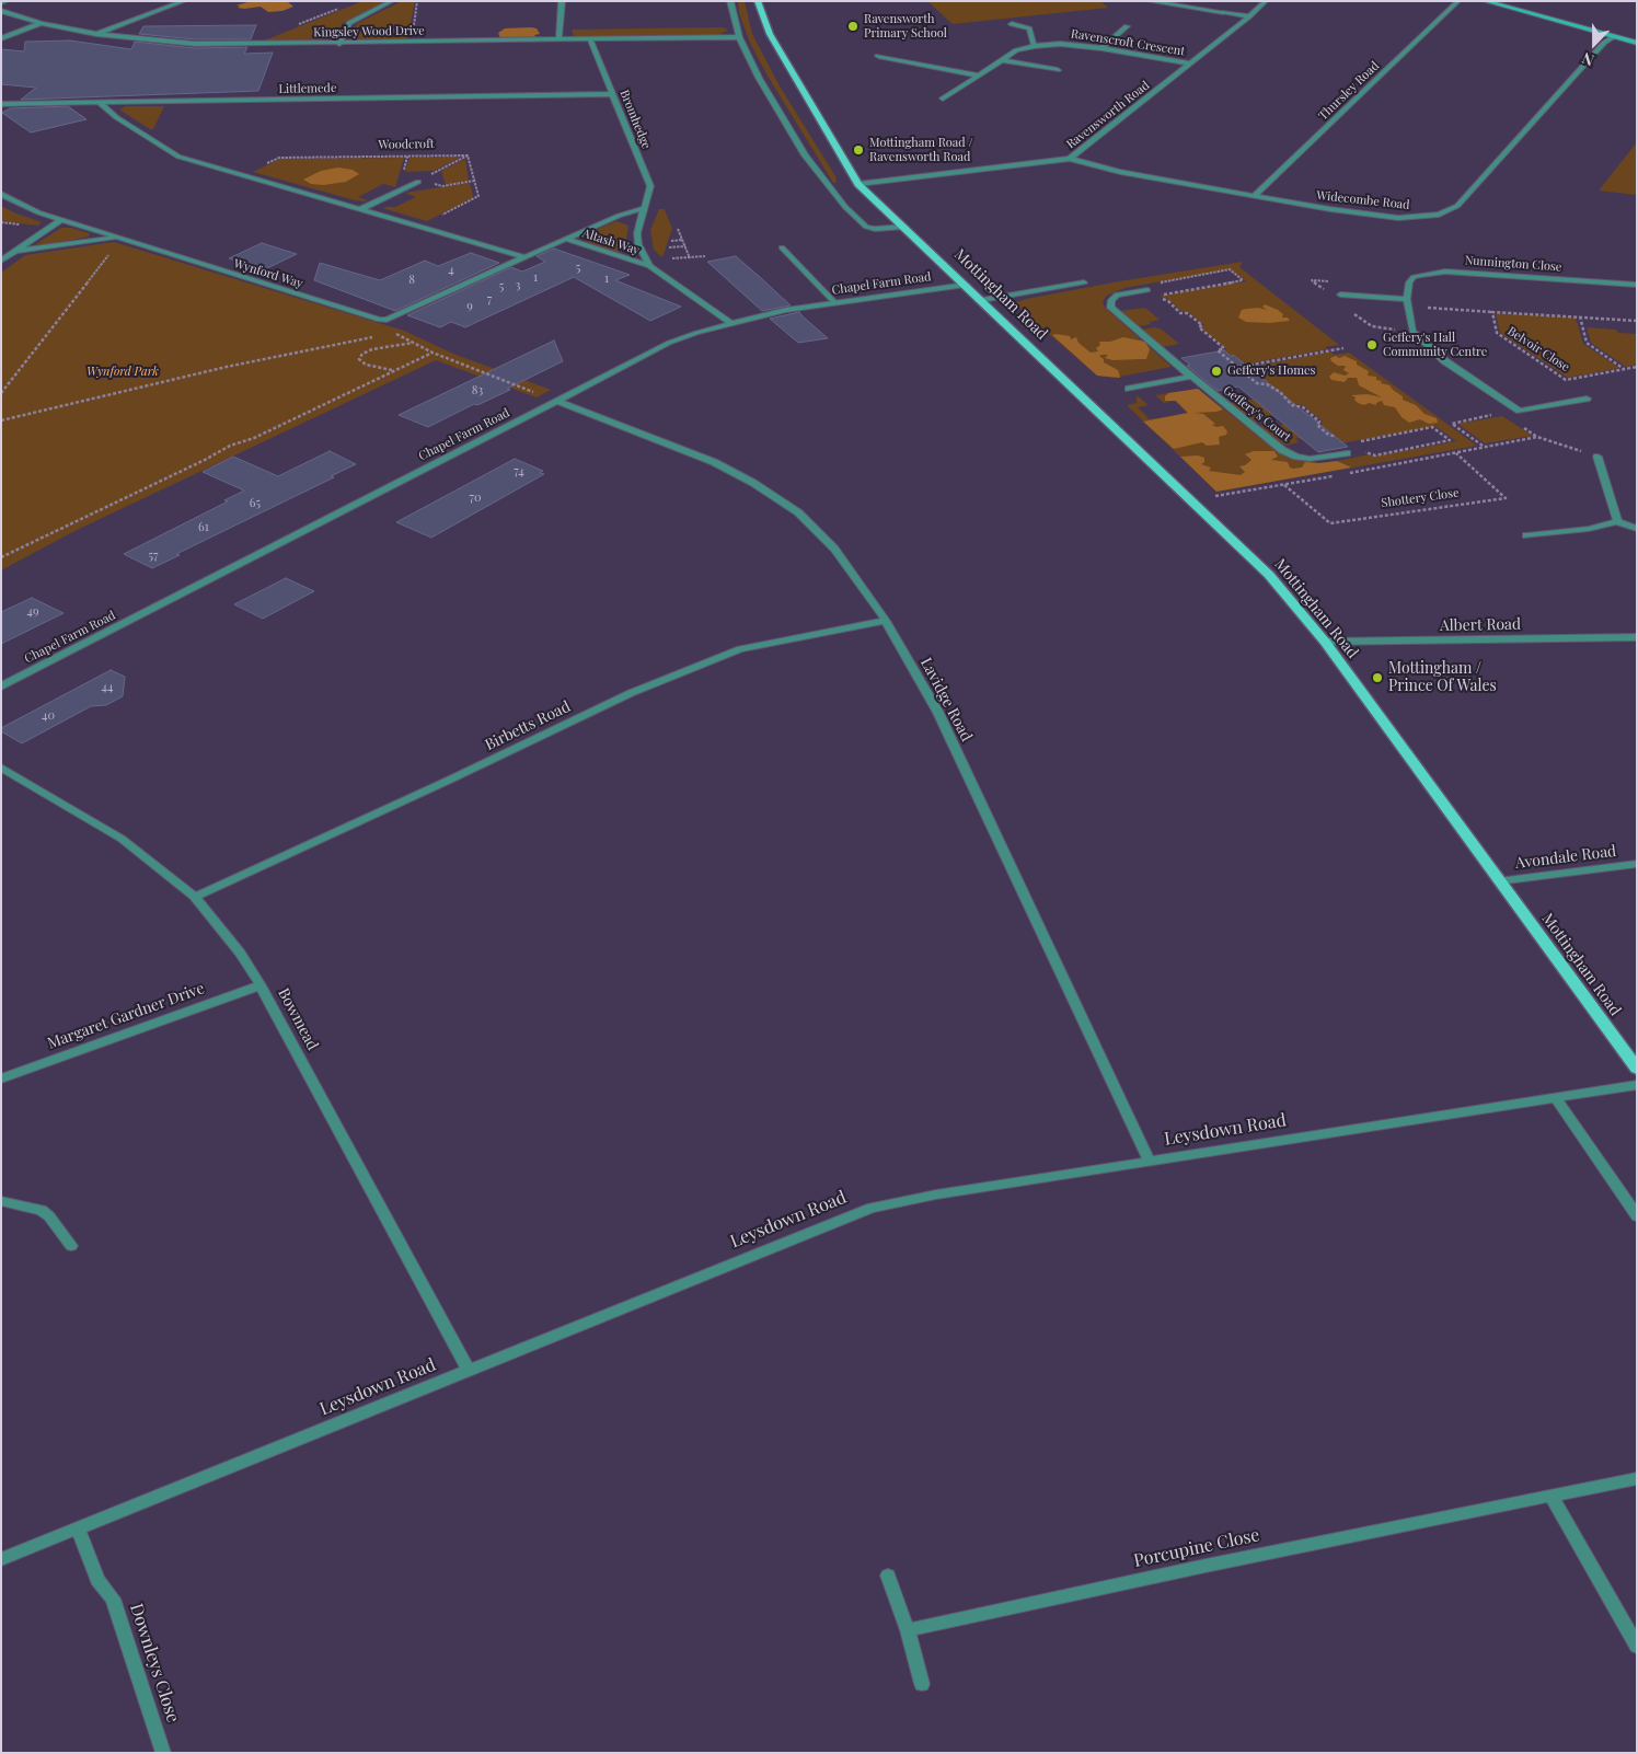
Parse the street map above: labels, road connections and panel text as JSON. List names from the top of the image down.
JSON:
{
  "streets": {
    "main road": ["Mottingham Road"],
    "street": [
      "Kingsley Wood Drive",
      "Ravenscroft Crescent",
      "Littlemede",
      "Thursley Road",
      "Ravensworth Road",
      "Bromhedge",
      "Widecombe Road",
      "Altash Way",
      "Nunnington Close",
      "Wynford Way",
      "Chapel Farm Road",
      "Geffery's Court",
      "Albert Road",
      "Lavidge Road",
      "Birbetts Road",
      "Avondale Road",
      "Margaret Gardner Drive",
      "Bowmead",
      "Leysdown Road",
      "Porcupine Close",
      "Downleys Close"
    ],
    "path": ["Woodcroft", "Belvoir Close", "Shottery Close"]
  },
  "crossings": [
    ["Kingsley Wood Drive", "Bromhedge"],
    ["Ravenscroft Crescent", "Ravensworth Road"],
    ["Littlemede", "Bromhedge"],
    ["Thursley Road", "Widecombe Road"],
    ["Ravensworth Road", "Widecombe Road"],
    ["Ravensworth Road", "Mottingham Road"],
    ["Bromhedge", "Altash Way"],
    ["Bromhedge", "Chapel Farm Road"],
    ["Chapel Farm Road", "Mottingham Road"],
    ["Chapel Farm Road", "Lavidge Road"],
    ["Mottingham Road", "Albert Road"],
    ["Mottingham Road", "Avondale Road"],
    ["Lavidge Road", "Birbetts Road"],
    ["Lavidge Road", "Leysdown Road"],
    ["Birbetts Road", "Bowmead"],
    ["Margaret Gardner Drive", "Bowmead"],
    ["Bowmead", "Leysdown Road"],
    ["Leysdown Road", "Downleys Close"]
  ],
  "parks": ["Wynford Park"],
  "places": [
    "Ravensworth Primary School",
    "Mottingham Road / Ravensworth Road",
    "Geffery's Hall Community Centre",
    "Geffery's Homes",
    "Mottingham / Prince Of Wales"
  ],
  "house_numbers": [
    "5",
    "4",
    "1",
    "1",
    "8",
    "3",
    "5",
    "7",
    "9",
    "83",
    "74",
    "70",
    "65",
    "61",
    "57",
    "49",
    "44",
    "40"
  ],
  "north": "bottom"
}
